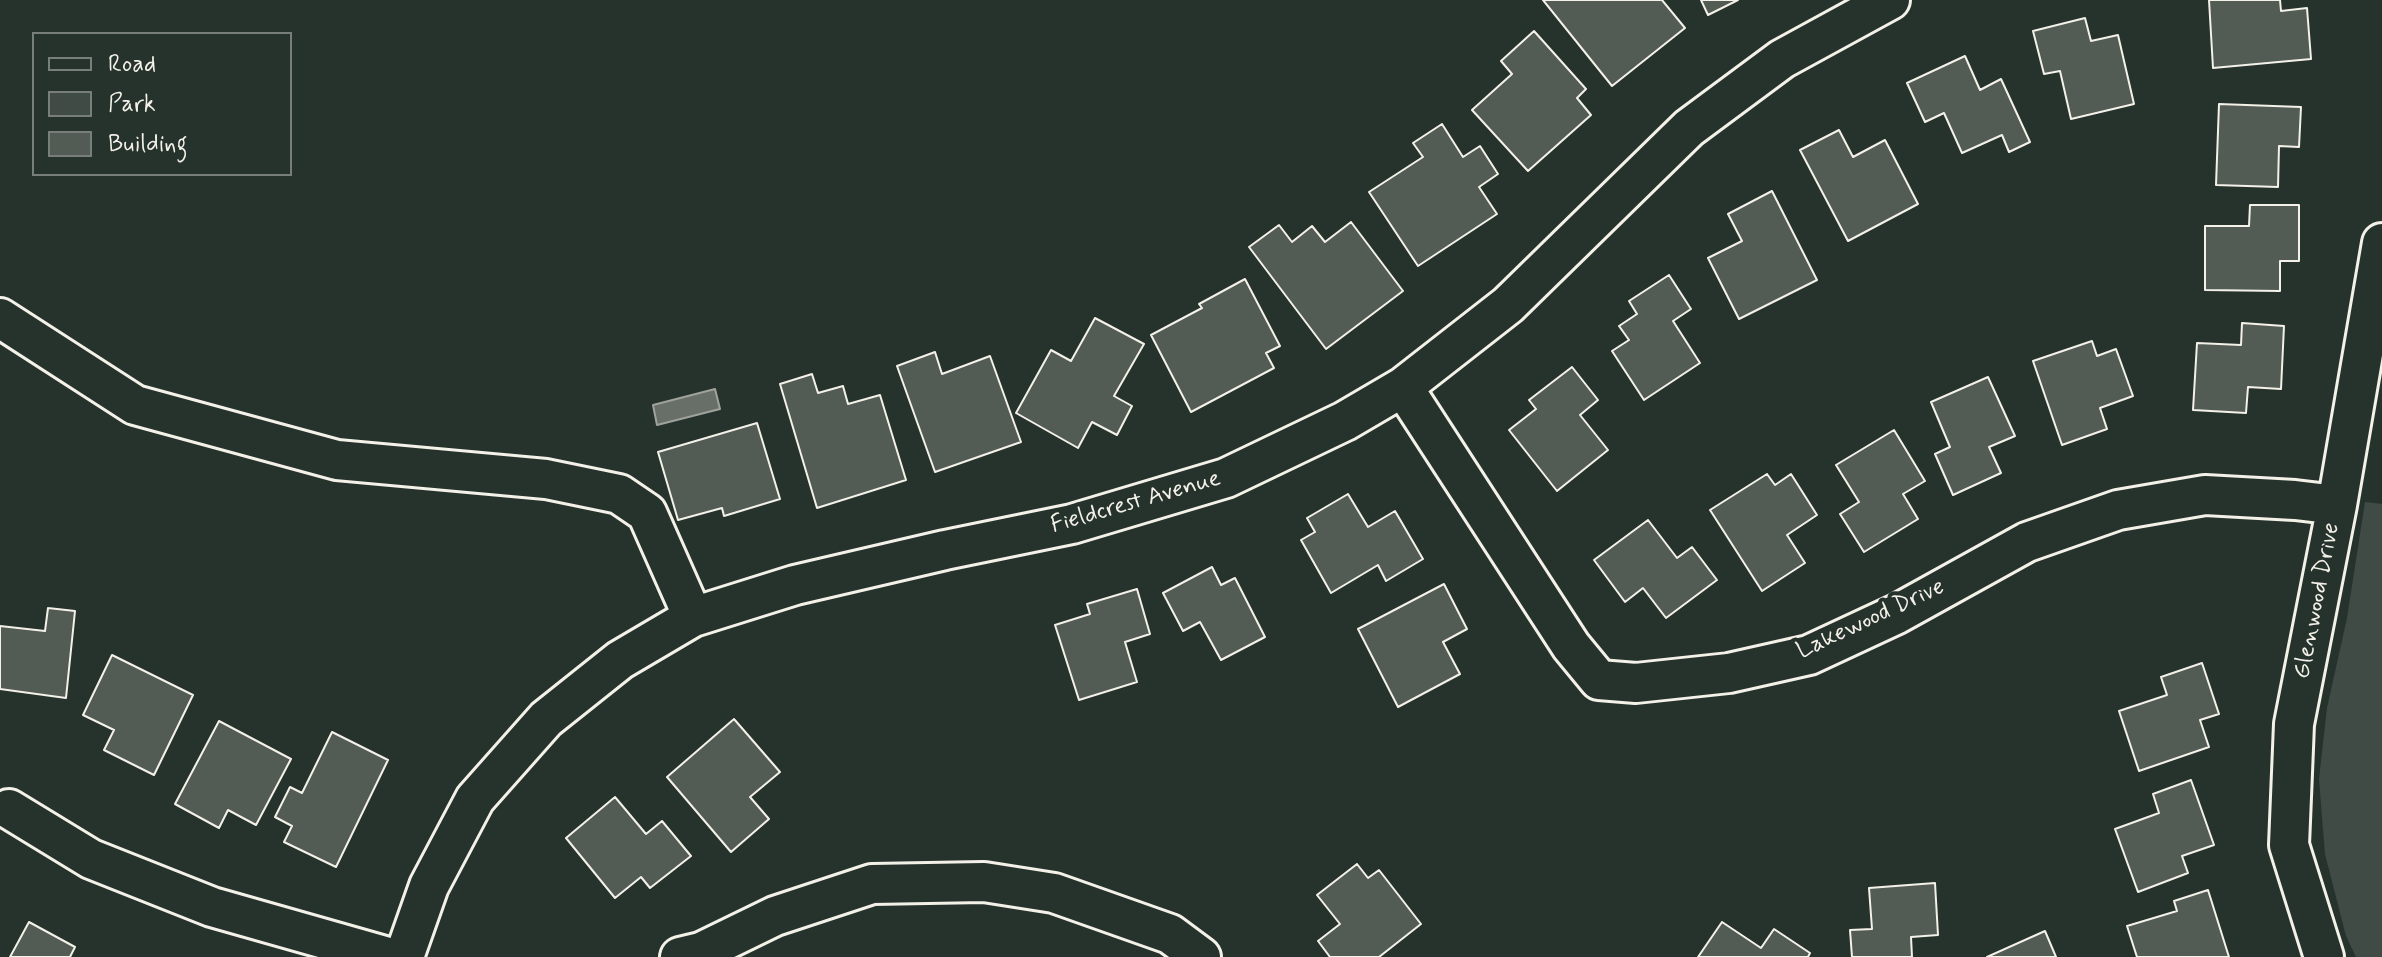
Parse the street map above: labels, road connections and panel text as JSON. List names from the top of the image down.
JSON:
{
  "streets": {
    "street": ["Fieldcrest Avenue", "Glenwood Drive", "Lakewood Drive"]
  },
  "crossings": [
    ["Fieldcrest Avenue", "Lakewood Drive"],
    ["Glenwood Drive", "Lakewood Drive"]
  ],
  "legend": ["Road", "Park", "Building"]
}
